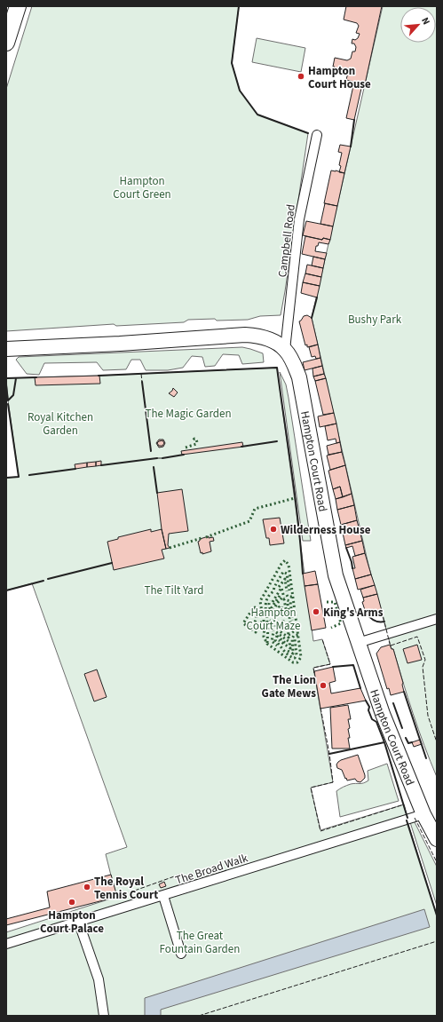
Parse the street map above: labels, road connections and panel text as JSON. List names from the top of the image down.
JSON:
{
  "streets": {
    "main road": ["Hampton Court Road"],
    "street": ["Campbell Road", "The Broad Walk"]
  },
  "crossings": [
    ["Campbell Road", "Hampton Court Road"],
    ["Hampton Court Road", "The Broad Walk"]
  ],
  "parks": [
    "Hampton Court Green",
    "Bushy Park",
    "The Magic Garden",
    "Royal Kitchen Garden",
    "The Tilt Yard",
    "Hampton Court Maze",
    "The Great Fountain Garden"
  ],
  "places": [
    "Hampton Court House",
    "Wilderness House",
    "King's Arms",
    "The Lion Gate Mews",
    "The Royal Tennis Court",
    "Hampton Court Palace"
  ],
  "north": "top right"
}
